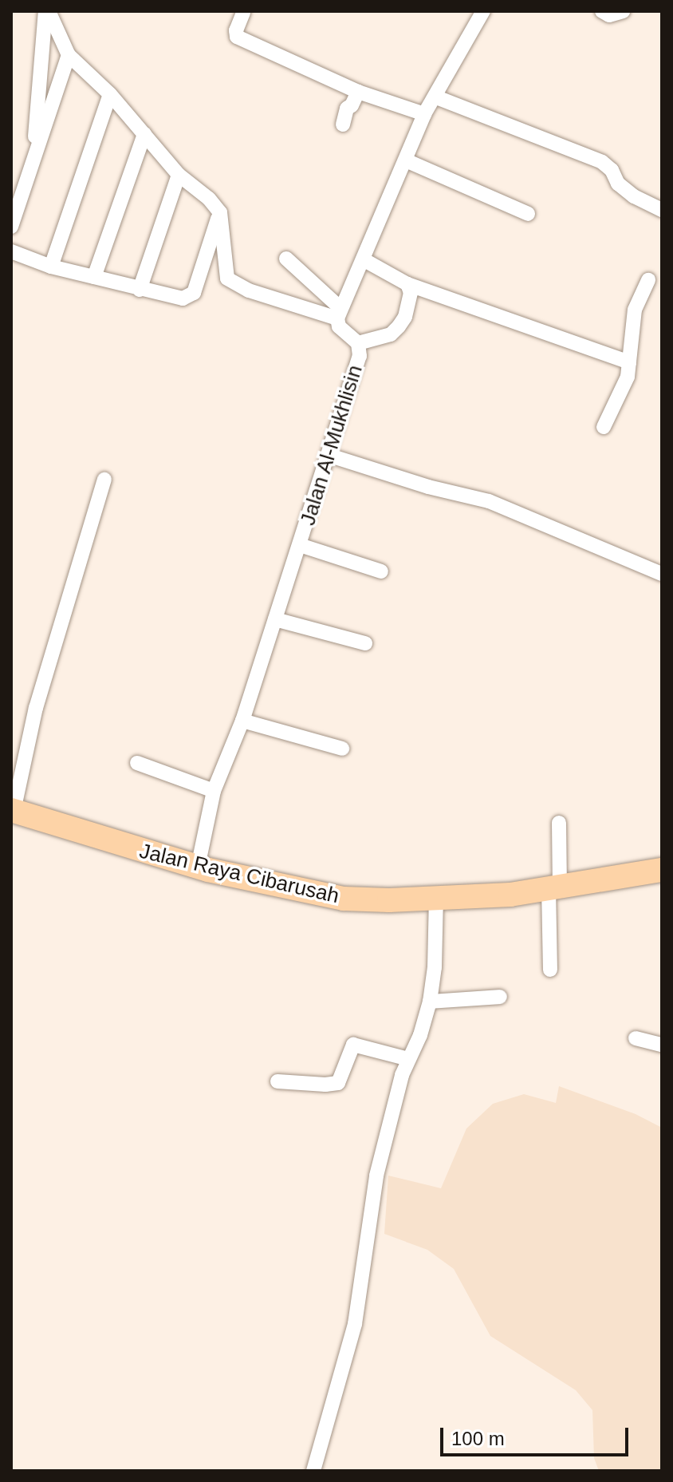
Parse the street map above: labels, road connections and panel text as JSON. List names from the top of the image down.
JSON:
{
  "streets": {
    "main road": ["Jalan Raya Cibarusah"],
    "street": ["Jalan Al-Mukhlisin"]
  },
  "crossings": [
    ["Jalan Al-Mukhlisin", "Jalan Raya Cibarusah"]
  ],
  "scale_bar": "100 m"
}
